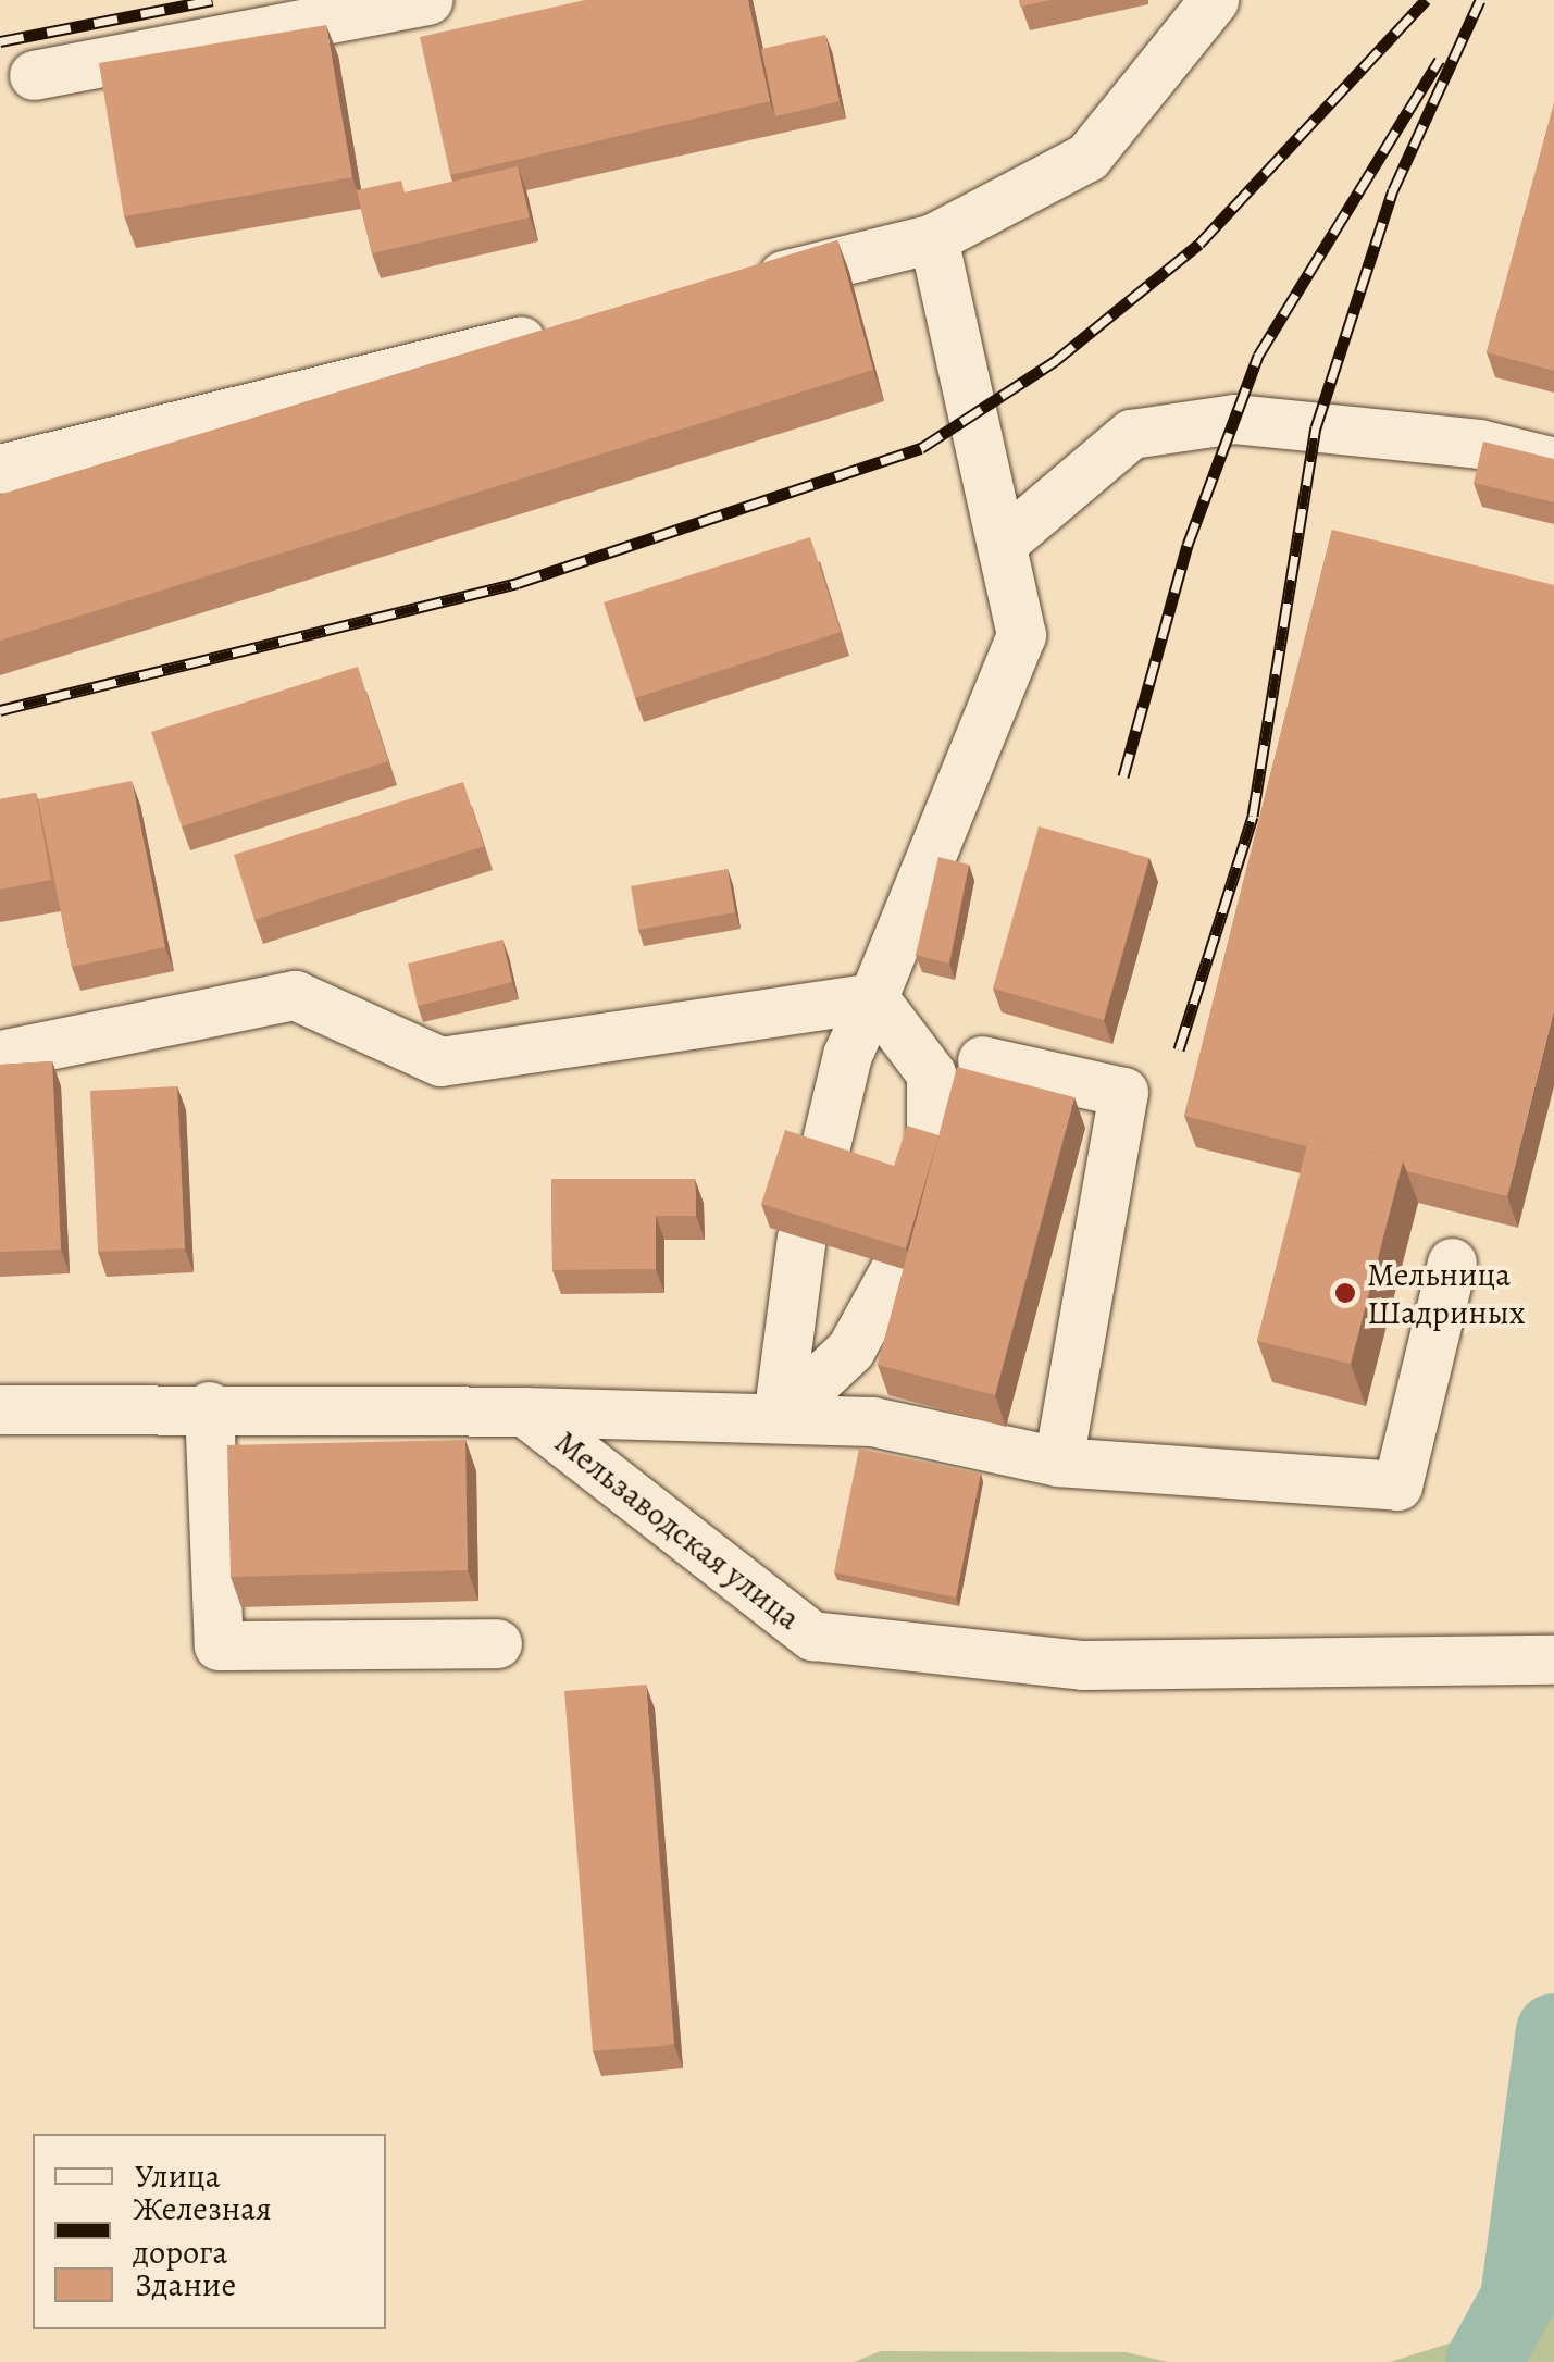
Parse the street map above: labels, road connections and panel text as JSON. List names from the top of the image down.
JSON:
{
  "streets": {
    "street": ["Мельзаводская улица"]
  },
  "places": ["Мельница Шадриных"],
  "legend": ["Улица", "Железная дорога", "Здание"]
}
